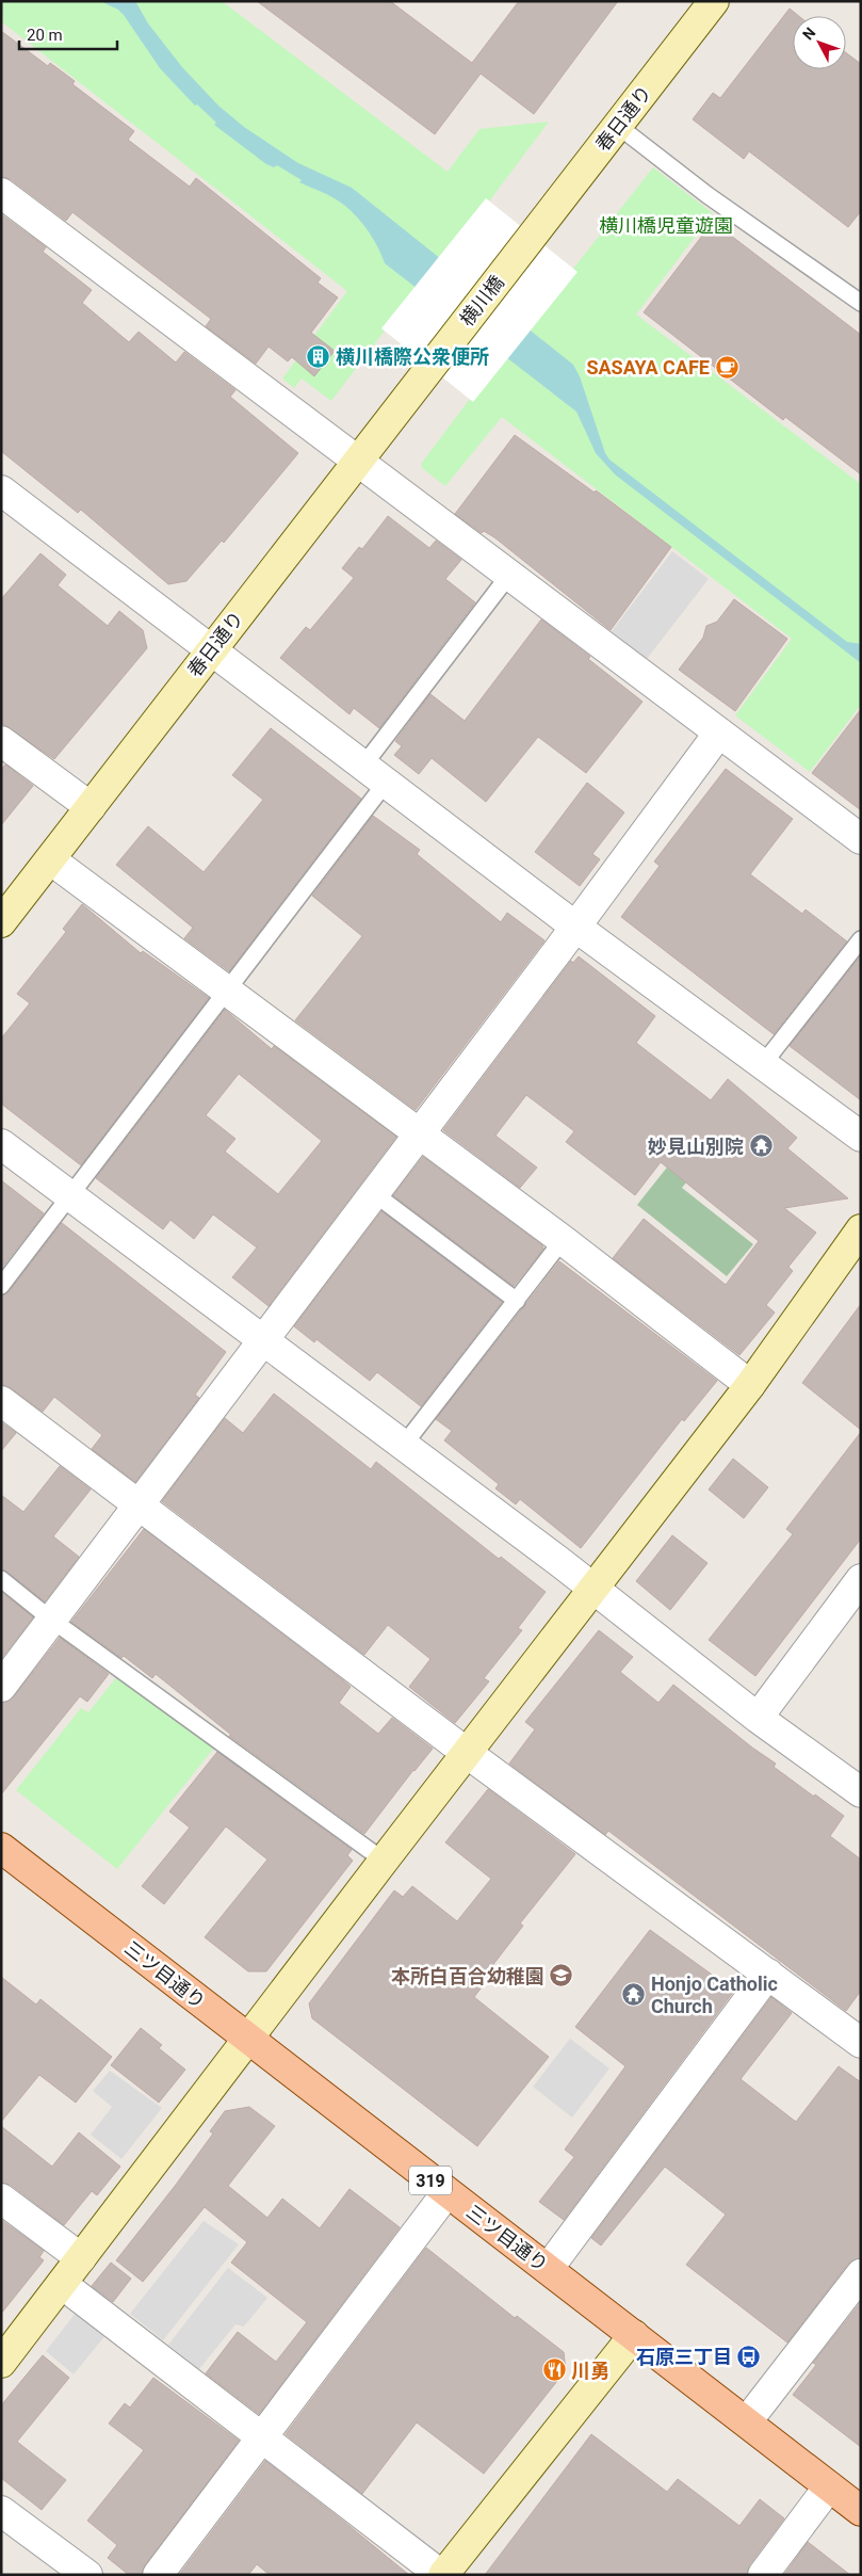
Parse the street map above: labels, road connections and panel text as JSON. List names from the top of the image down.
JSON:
{
  "streets": {
    "main road": ["三ツ目通り", "319"],
    "street": ["春日通り", "横川橋"]
  },
  "crossings": [
    ["春日通り", "横川橋"]
  ],
  "parks": ["横川橋児童遊園"],
  "places": {
    "building": ["横川橋際公衆便所"],
    "cafe": ["SASAYA CAFE"],
    "temple": ["妙見山別院", "Honjo Catholic Church"],
    "school or university": ["本所白百合幼稚園"],
    "bus stop": ["石原三丁目"],
    "restaurant": ["川勇"]
  },
  "scale_bar": "20 m",
  "north": "top left"
}
